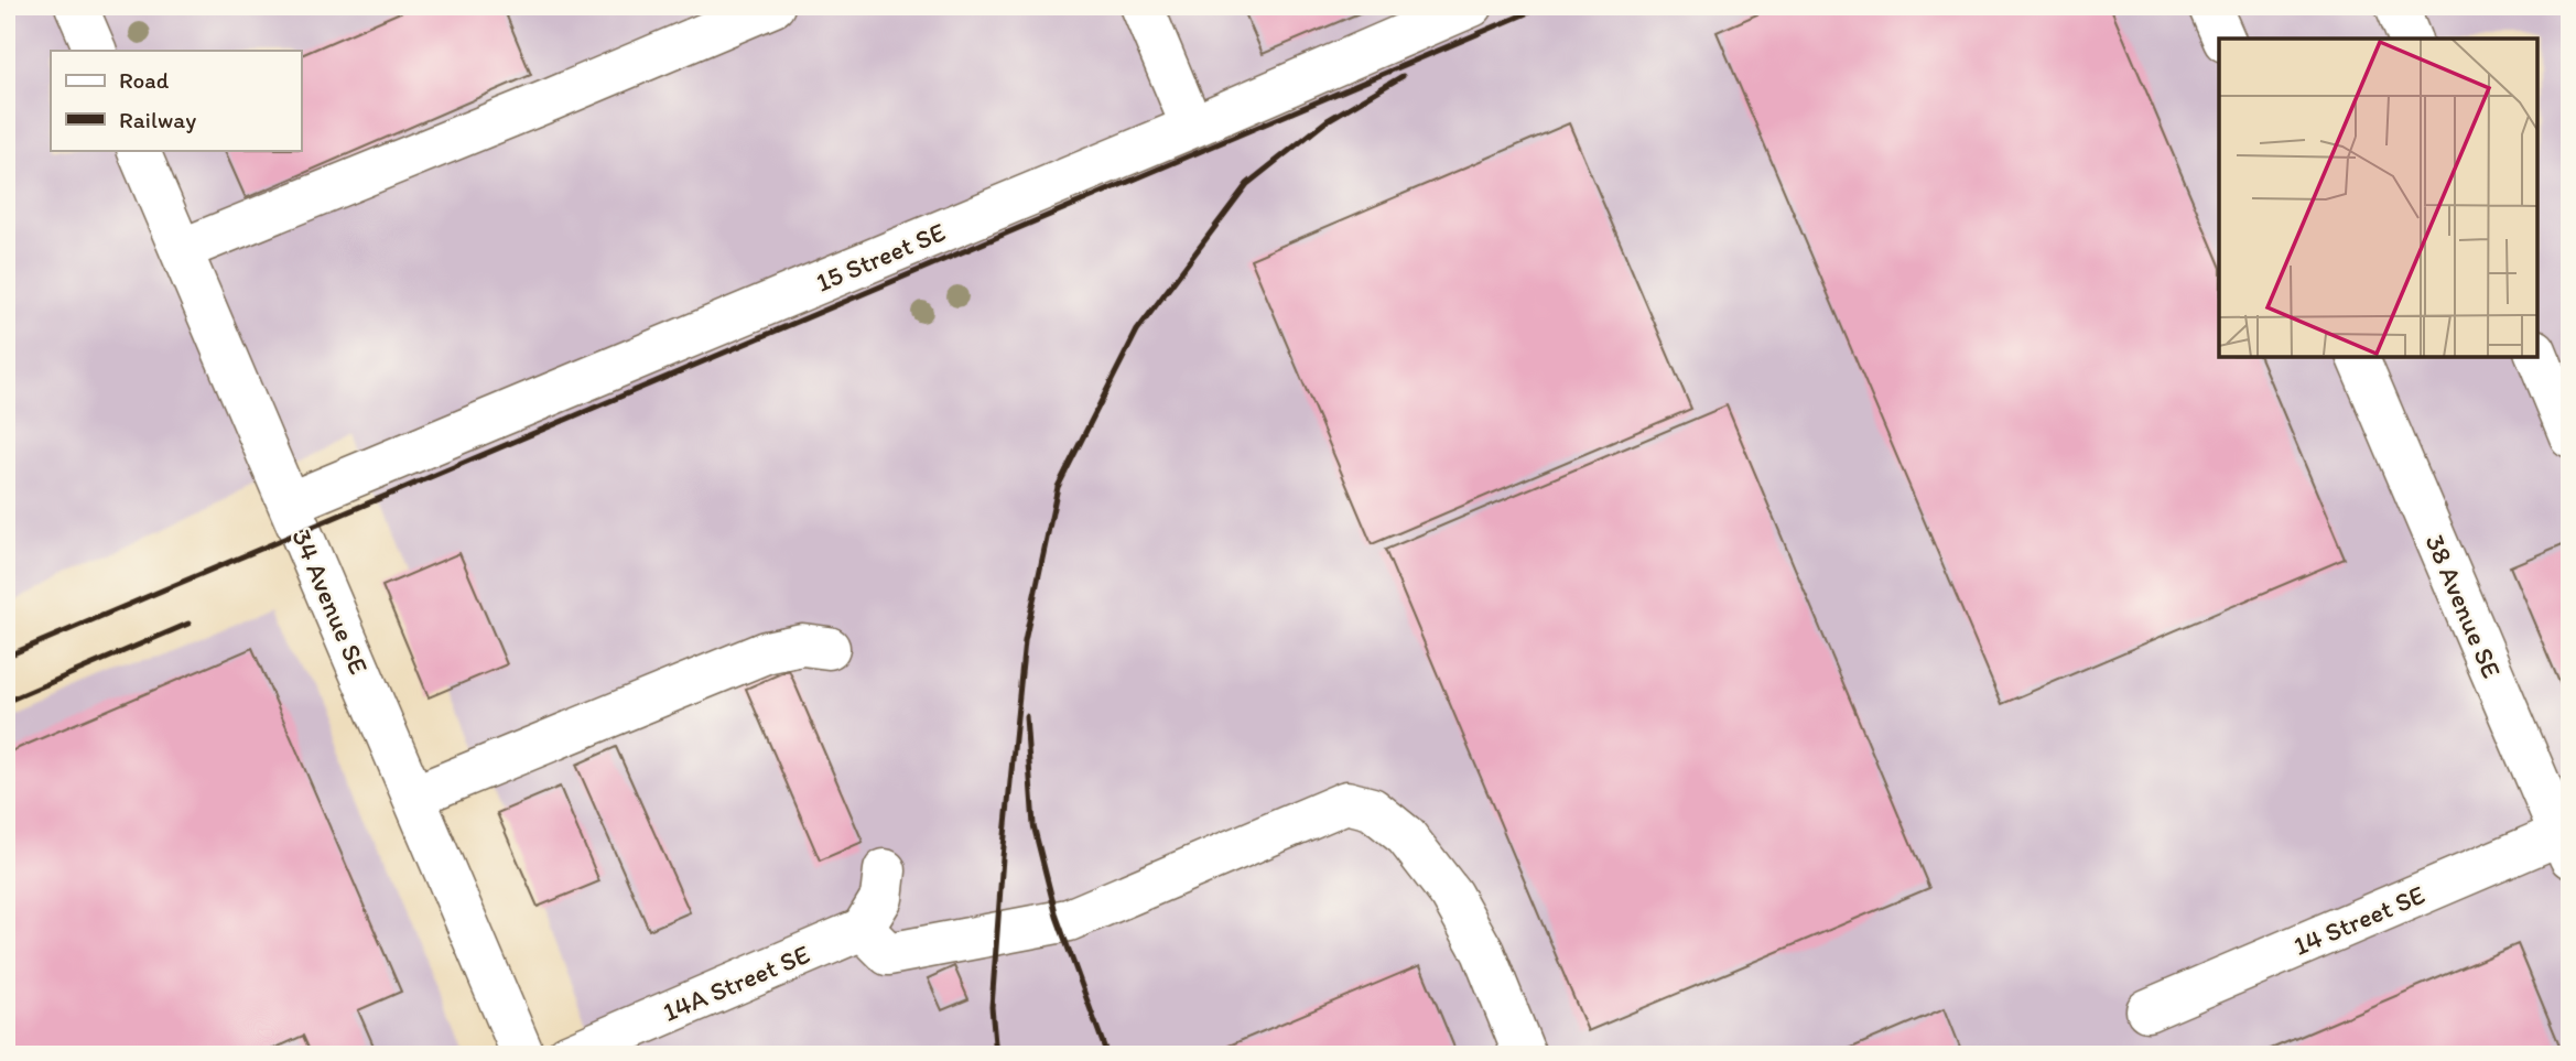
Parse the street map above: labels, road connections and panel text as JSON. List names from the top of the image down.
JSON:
{
  "streets": {
    "street": [
      "15 Street SE",
      "34 Avenue SE",
      "38 Avenue SE",
      "14 Street SE",
      "14A Street SE"
    ]
  },
  "crossings": [
    ["15 Street SE", "34 Avenue SE"],
    ["38 Avenue SE", "14 Street SE"]
  ],
  "legend": ["Road", "Railway"]
}
